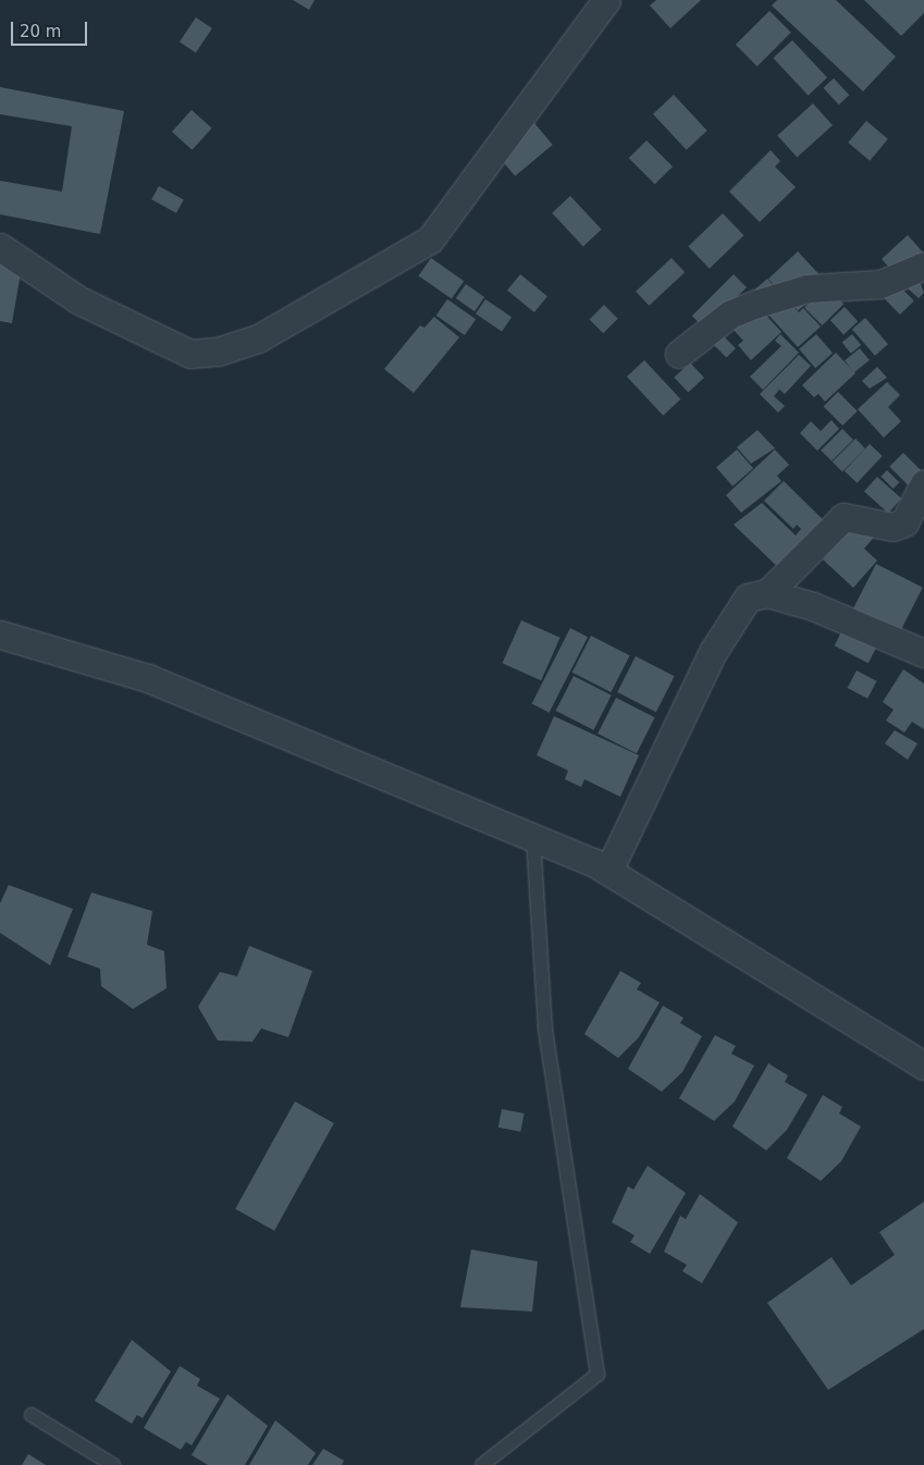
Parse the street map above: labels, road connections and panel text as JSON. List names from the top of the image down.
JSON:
{
  "scale_bar": "20 m"
}
